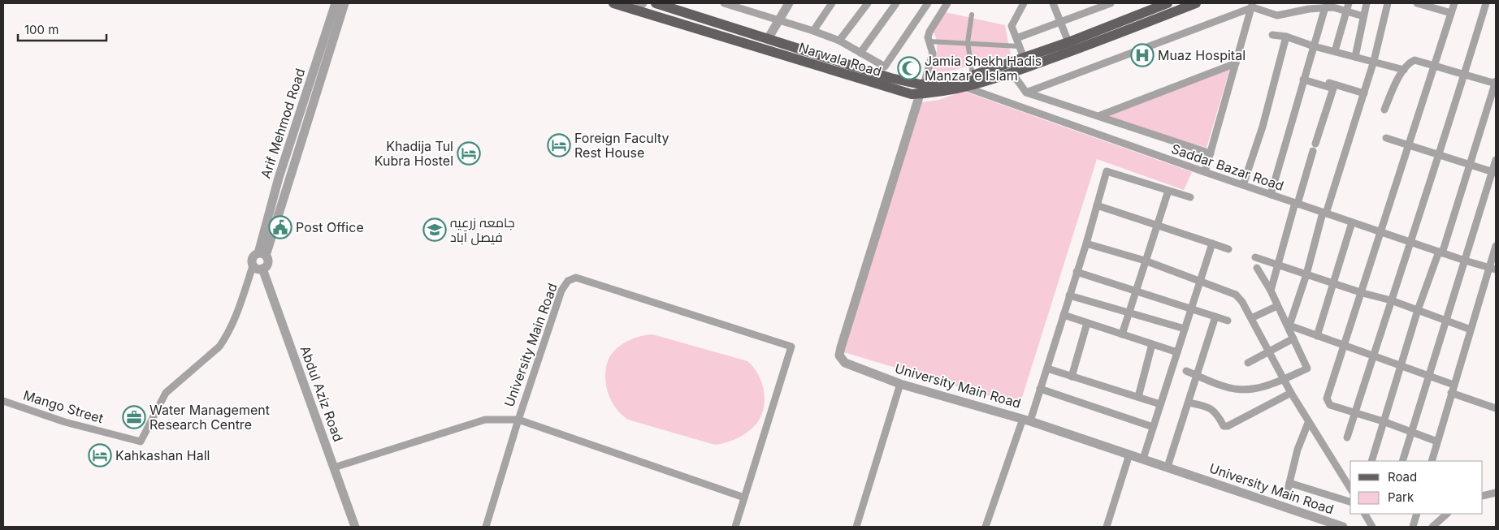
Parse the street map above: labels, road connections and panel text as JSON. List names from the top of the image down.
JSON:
{
  "streets": {
    "main road": ["Narwala Road"],
    "street": [
      "Arif Mehmod Road",
      "Saddar Bazar Road",
      "University Main Road",
      "Abdul Aziz Road",
      "Mango Street"
    ]
  },
  "crossings": [
    ["Narwala Road", "Saddar Bazar Road"],
    ["Narwala Road", "University Main Road"],
    ["Arif Mehmod Road", "Abdul Aziz Road"],
    ["Arif Mehmod Road", "Mango Street"],
    ["Abdul Aziz Road", "Mango Street"]
  ],
  "places": {
    "hospital": ["Muaz Hospital"],
    "mosque": ["Jamia Shekh Hadis Manzar e Islam"],
    "hotel": ["Foreign Faculty Rest House", "Khadija Tul Kubra Hostel", "Kahkashan Hall"],
    "public building": ["Post Office"],
    "school or university": ["جامعہ زرعیہ فیصل آباد"],
    "office": ["Water Management Research Centre"]
  },
  "legend": ["Road", "Park"],
  "scale_bar": "100 m"
}
